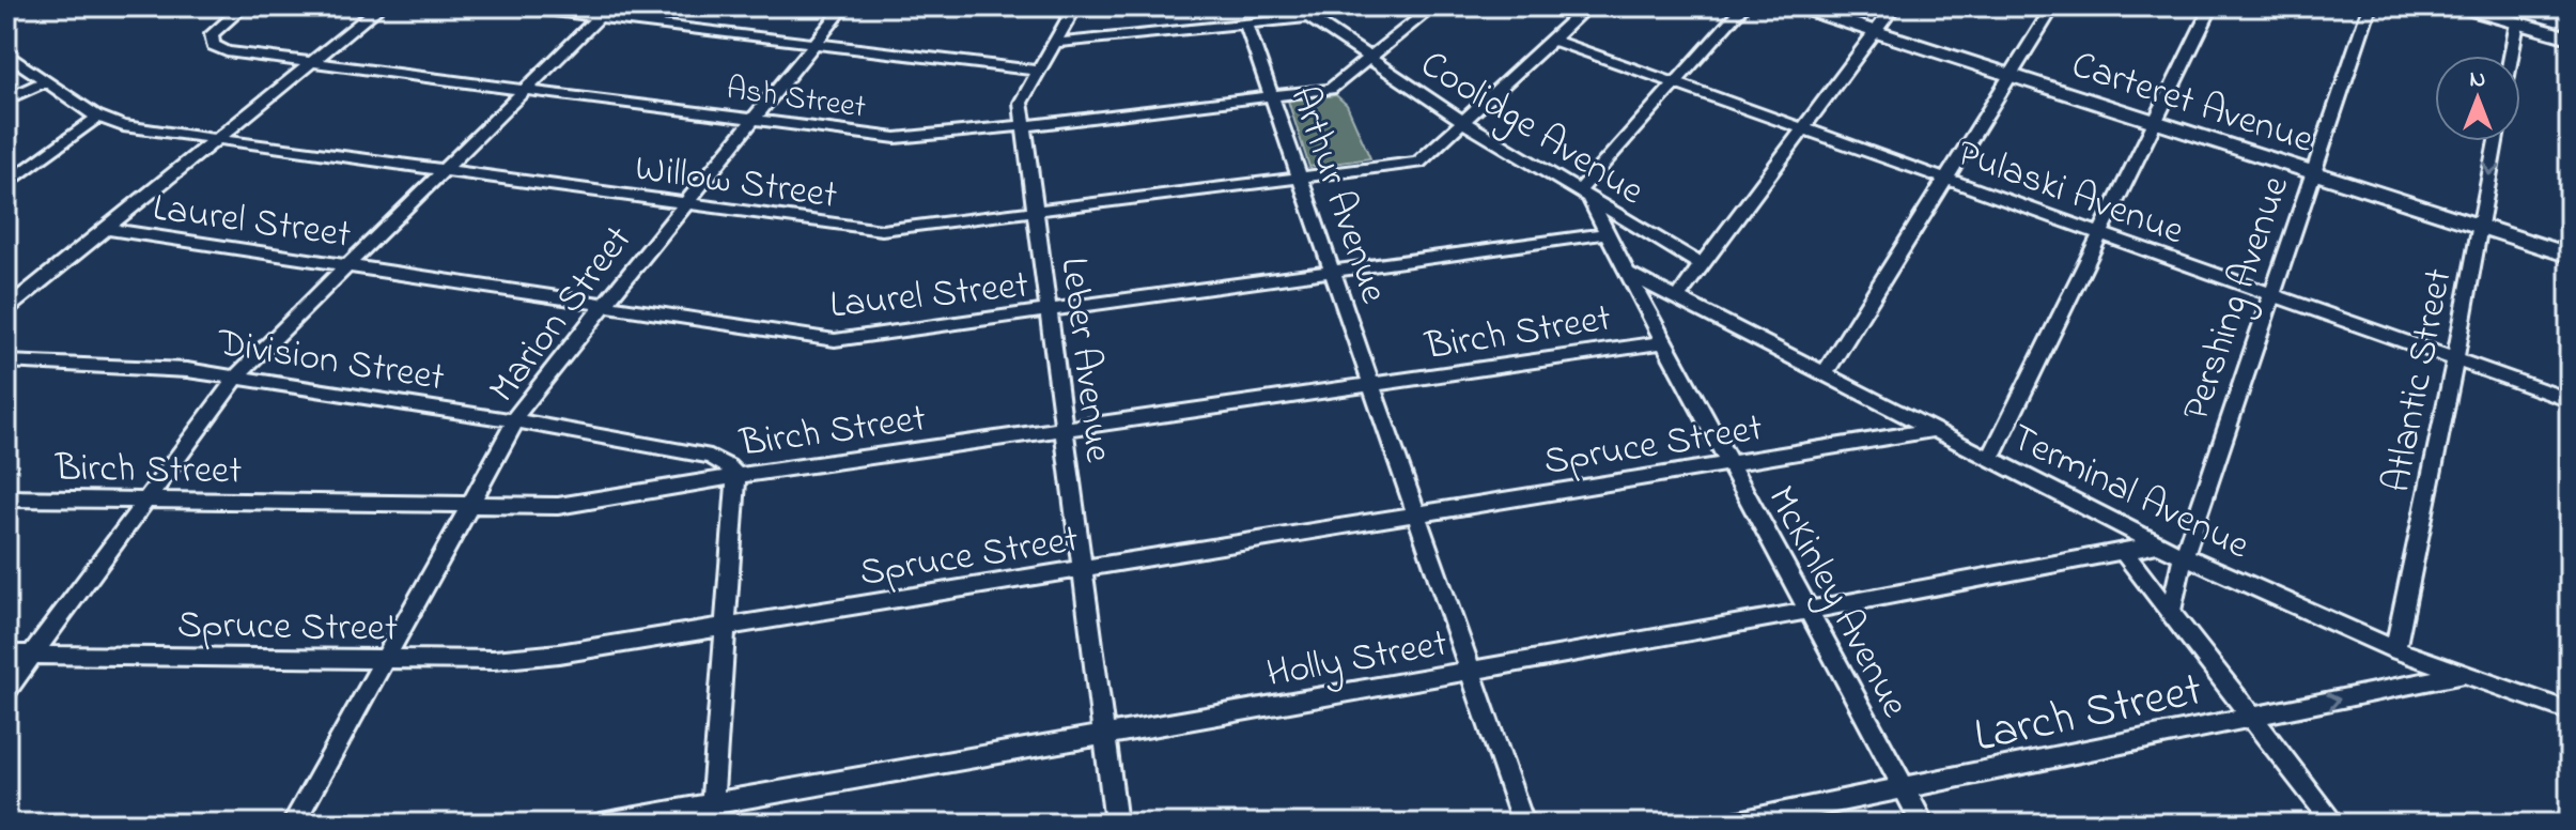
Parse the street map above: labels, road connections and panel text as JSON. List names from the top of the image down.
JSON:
{
  "streets": {
    "street": [
      "Ash Street",
      "Carteret Avenue",
      "Coolidge Avenue",
      "Willow Street",
      "Pulaski Avenue",
      "Arthur Avenue",
      "Laurel Street",
      "Pershing Avenue",
      "Marion Street",
      "Birch Street",
      "Division Street",
      "Leber Avenue",
      "Atlantic Street",
      "Spruce Street",
      "Terminal Avenue",
      "McKinley Avenue",
      "Holly Street",
      "Larch Street"
    ]
  },
  "crossings": [
    ["Ash Street", "Coolidge Avenue"],
    ["Ash Street", "Arthur Avenue"],
    ["Ash Street", "Marion Street"],
    ["Ash Street", "Leber Avenue"],
    ["Carteret Avenue", "Pershing Avenue"],
    ["Carteret Avenue", "Atlantic Street"],
    ["Coolidge Avenue", "Willow Street"],
    ["Coolidge Avenue", "McKinley Avenue"],
    ["Willow Street", "Pulaski Avenue"],
    ["Willow Street", "Arthur Avenue"],
    ["Willow Street", "Marion Street"],
    ["Willow Street", "Leber Avenue"],
    ["Pulaski Avenue", "Pershing Avenue"],
    ["Pulaski Avenue", "Atlantic Street"],
    ["Arthur Avenue", "Laurel Street"],
    ["Arthur Avenue", "Birch Street"],
    ["Arthur Avenue", "Spruce Street"],
    ["Arthur Avenue", "Holly Street"],
    ["Laurel Street", "Marion Street"],
    ["Laurel Street", "Leber Avenue"],
    ["Laurel Street", "McKinley Avenue"],
    ["Pershing Avenue", "Terminal Avenue"],
    ["Marion Street", "Birch Street"],
    ["Marion Street", "Division Street"],
    ["Marion Street", "Spruce Street"],
    ["Birch Street", "Division Street"],
    ["Birch Street", "Leber Avenue"],
    ["Birch Street", "McKinley Avenue"],
    ["Leber Avenue", "Spruce Street"],
    ["Leber Avenue", "Holly Street"],
    ["Atlantic Street", "Terminal Avenue"],
    ["Spruce Street", "Terminal Avenue"],
    ["Spruce Street", "McKinley Avenue"],
    ["Terminal Avenue", "Holly Street"],
    ["Terminal Avenue", "Larch Street"],
    ["McKinley Avenue", "Holly Street"],
    ["McKinley Avenue", "Larch Street"]
  ],
  "north": "top"
}
